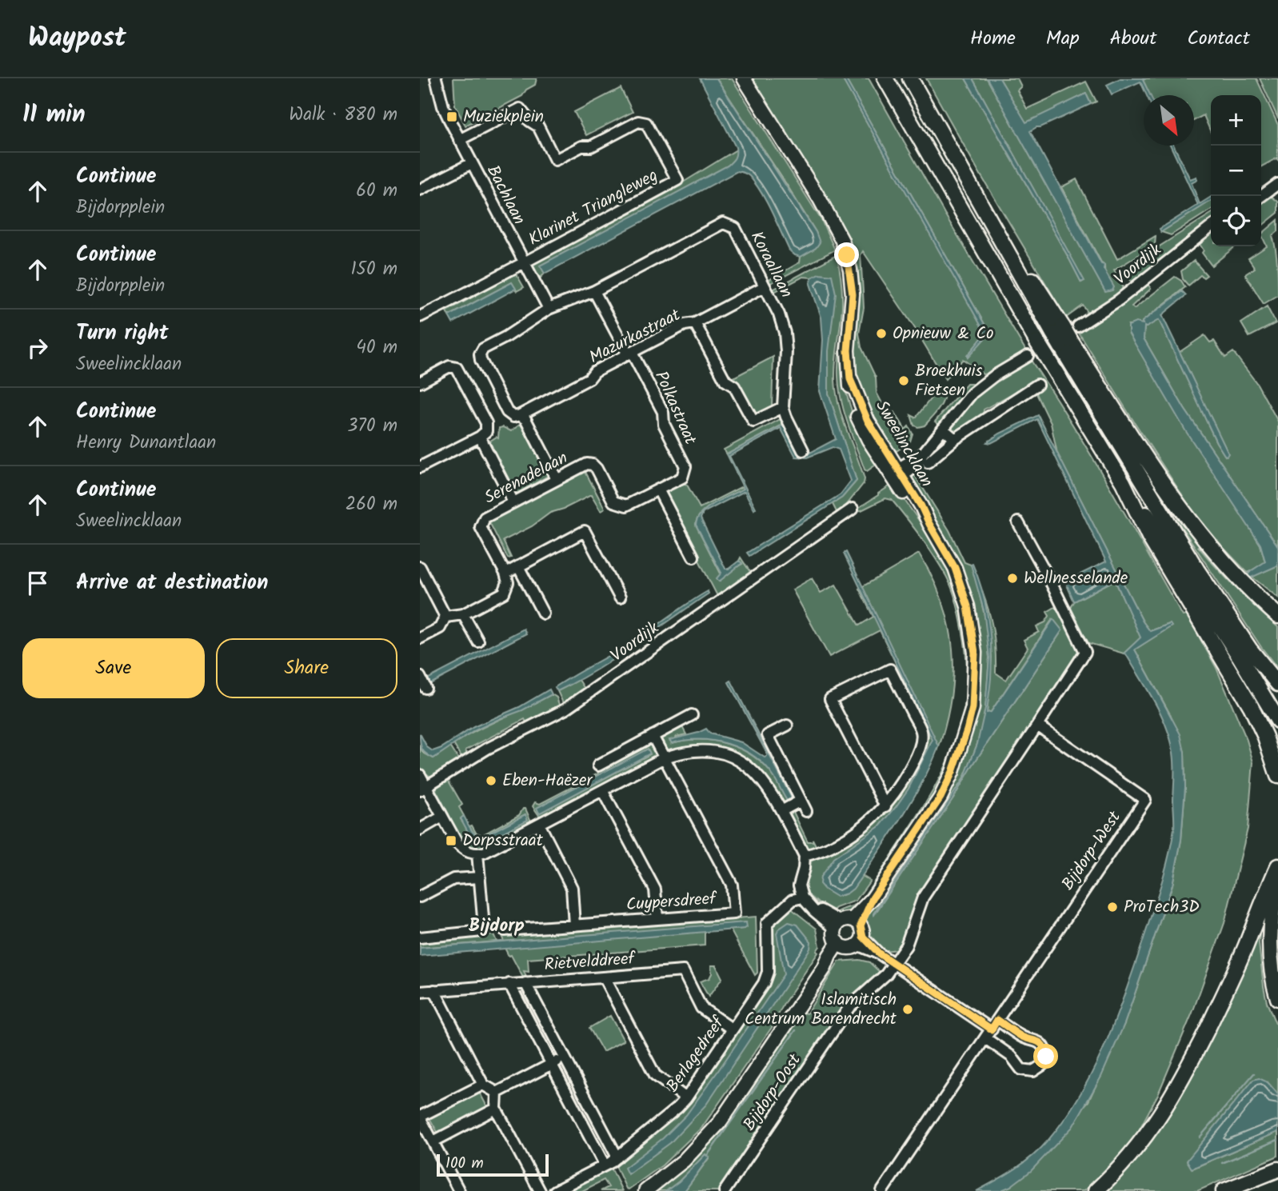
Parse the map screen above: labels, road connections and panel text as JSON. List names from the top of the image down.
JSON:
{
  "streets": {
    "main road": ["Sweelincklaan"],
    "street": [
      "Bachlaan",
      "Klarinet Triangleweg",
      "Koraallaan",
      "Voordijk",
      "Mazurkastraat",
      "Polkastraat",
      "Serenadelaan",
      "Bijdorp-West",
      "Cuypersdreef",
      "Rietvelddreef",
      "Berlagedreef",
      "Bijdorp-Oost"
    ]
  },
  "crossings": [
    ["Bachlaan", "Klarinet Triangleweg"],
    ["Bachlaan", "Koraallaan"],
    ["Koraallaan", "Mazurkastraat"],
    ["Koraallaan", "Polkastraat"],
    ["Mazurkastraat", "Polkastraat"],
    ["Polkastraat", "Serenadelaan"],
    ["Rietvelddreef", "Berlagedreef"]
  ],
  "districts": ["Bijdorp"],
  "places": {
    "transit": ["Muziekplein", "Dorpsstraat"],
    "other": [
      "Opnieuw & Co",
      "Broekhuis Fietsen",
      "Wellnesselande",
      "Eben-Haëzer",
      "ProTech3D",
      "Islamitisch Centrum Barendrecht"
    ]
  },
  "scale_bar": "100 m",
  "north": "bottom right",
  "page": {
    "header": "Waypost",
    "nav": [
      "Home",
      "Map",
      "About",
      "Contact"
    ],
    "heading": ["11 min", "Walk · 880 m"],
    "map_buttons": ["+", "−"],
    "list": [
      ["Continue", "Bijdorpplein", "60 m"],
      ["Continue", "Bijdorpplein", "150 m"],
      ["Turn right", "Sweelincklaan", "40 m"],
      ["Continue", "Henry Dunantlaan", "370 m"],
      ["Continue", "Sweelincklaan", "260 m"],
      "Arrive at destination"
    ],
    "buttons": ["Save", "Share"],
    "scale": "100 m"
  }
}
